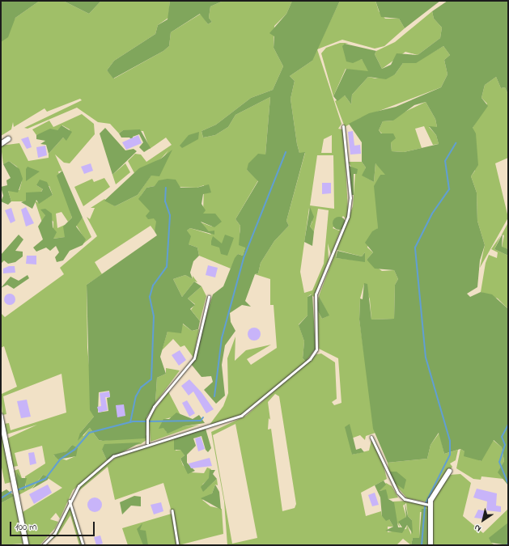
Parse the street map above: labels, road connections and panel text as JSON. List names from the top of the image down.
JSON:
{
  "scale_bar": "100 m",
  "north": "bottom left"
}
